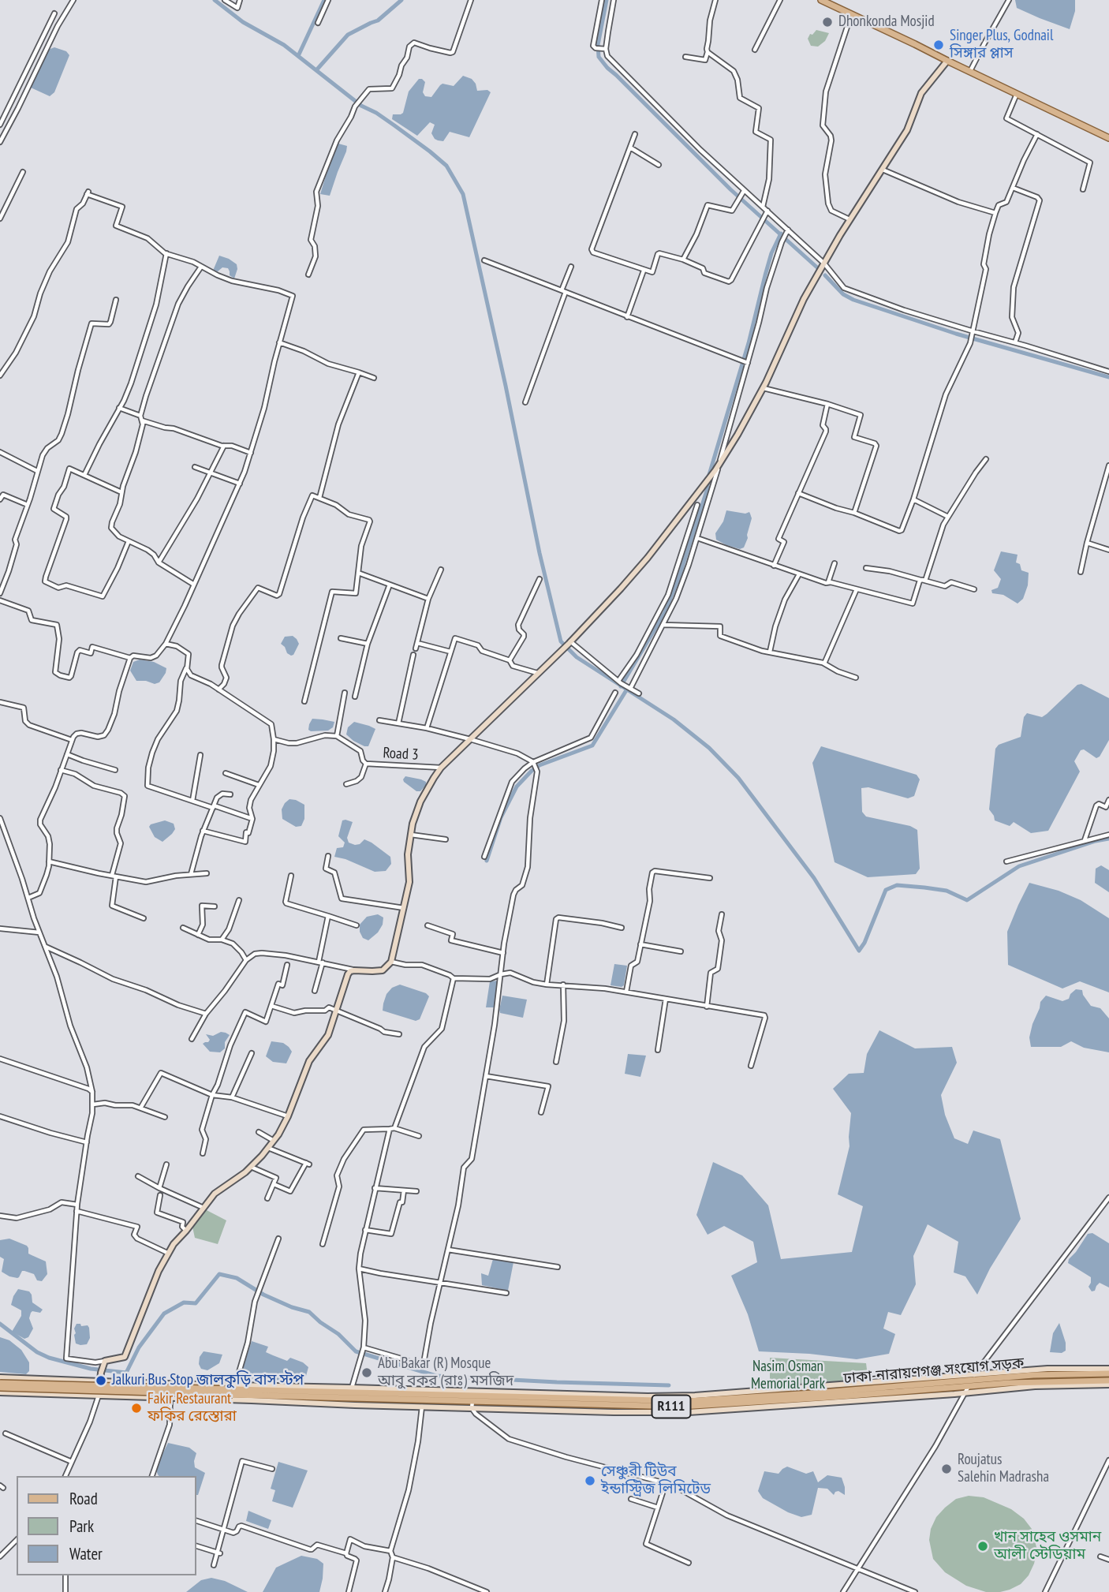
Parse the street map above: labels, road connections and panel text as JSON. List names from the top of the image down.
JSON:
{
  "streets": {
    "main road": ["ঢাকা-নারায়ণগঞ্জ সংযোগ সড়ক", "R111"],
    "street": ["Road 3"]
  },
  "parks": ["Nasim Osman Memorial Park"],
  "places": [
    "Dhonkonda Mosjid",
    "Singer Plus, Godnail সিঙ্গার প্লাস",
    "Abu Bakar (R) Mosque আবু বকর (রাঃ) মসজিদ",
    "Jalkuri Bus Stop জালকুড়ি বাস স্টপ",
    "Fakir Restaurant ফকির রেস্তোরা",
    "Roujatus Salehin Madrasha",
    "সেঞ্চুরী টিউব ইন্ডাস্ট্রিজ লিমিটেড",
    "খান সাহেব ওসমান আলী স্টেডিয়াম"
  ],
  "legend": ["Road", "Park", "Water"]
}
